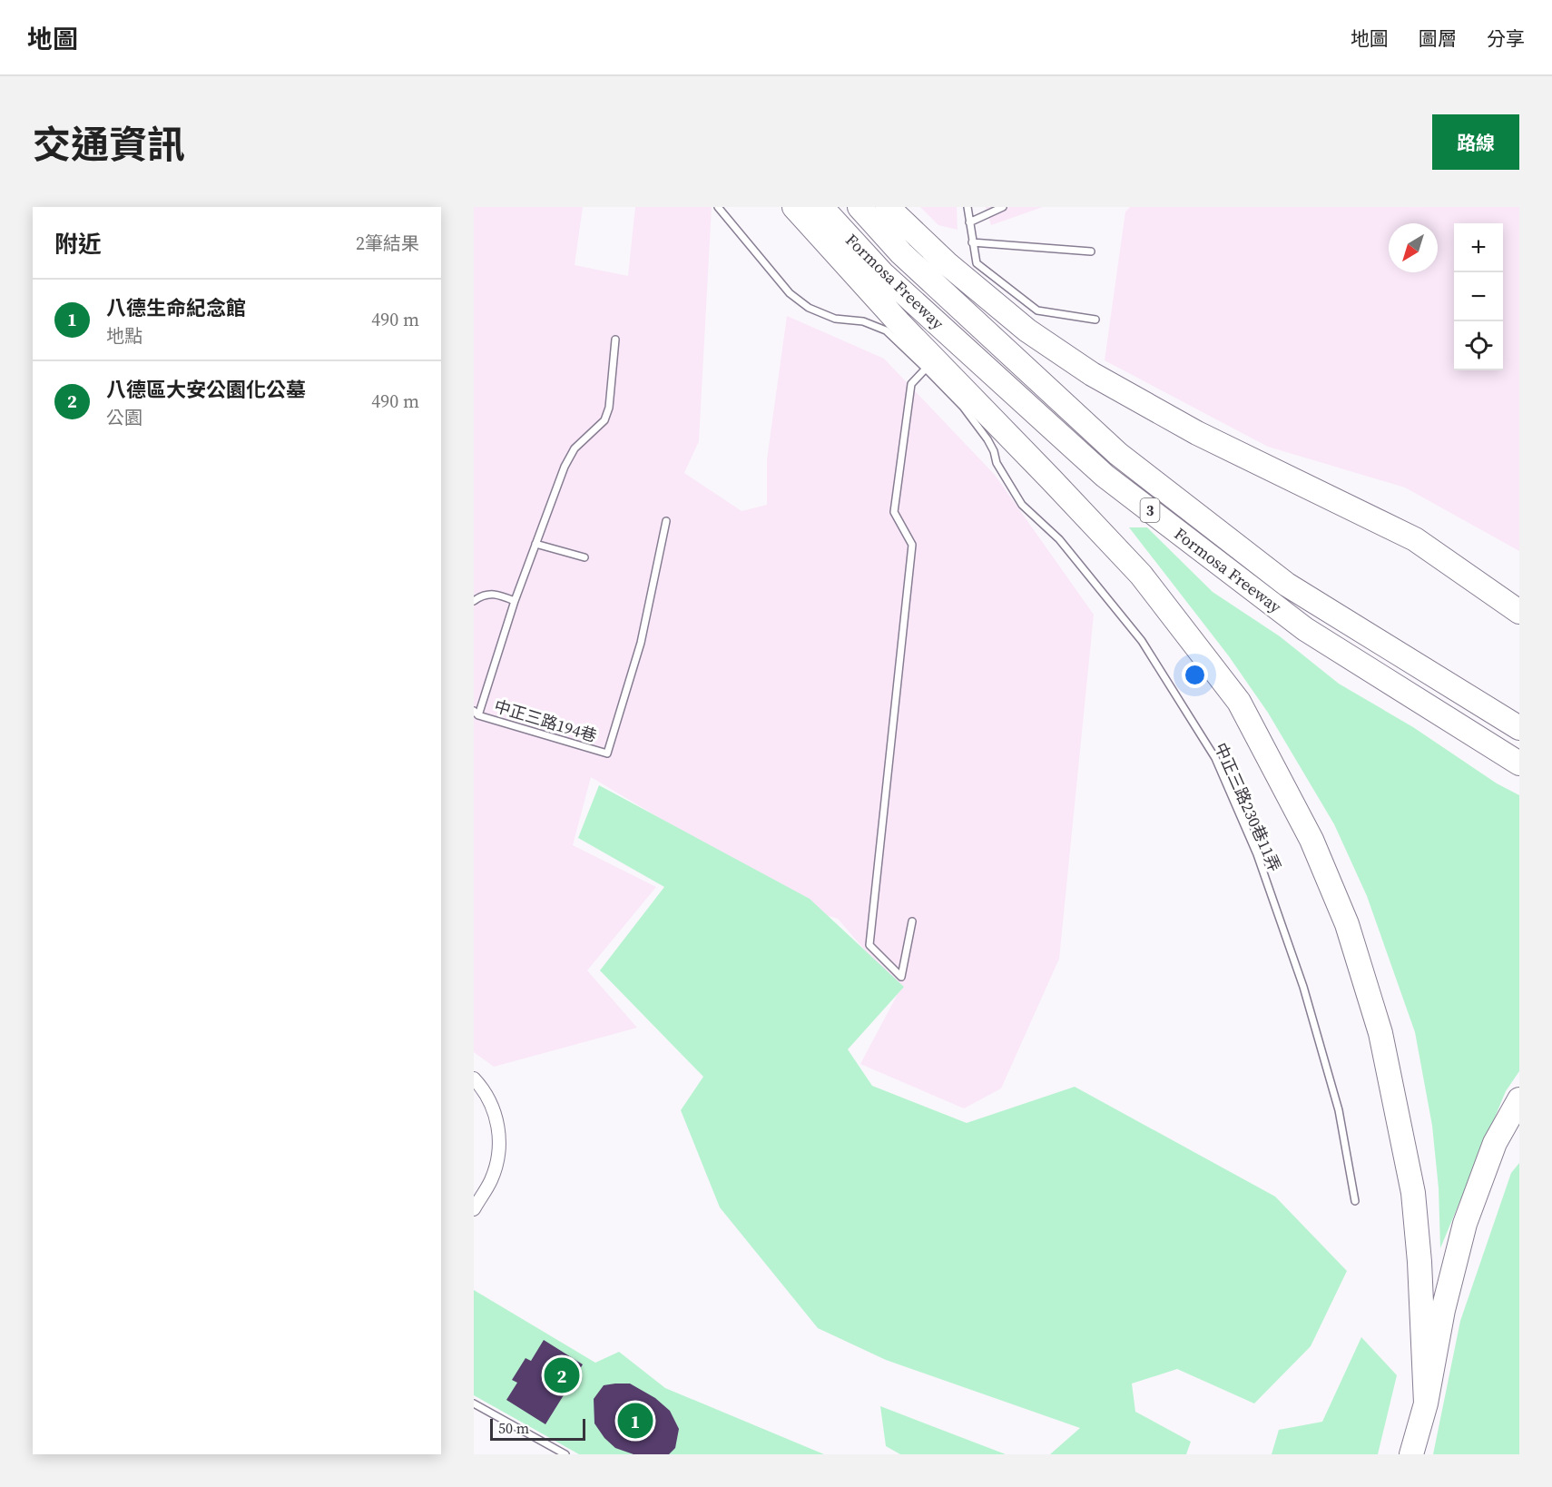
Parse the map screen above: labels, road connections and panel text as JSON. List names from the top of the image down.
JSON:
{
  "streets": {
    "highway": ["Formosa Freeway", "3"],
    "lane": ["中正三路194巷", "中正三路230巷11弄"]
  },
  "scale_bar": "50 m",
  "north": "bottom left",
  "page": {
    "header": "地圖",
    "nav": ["地圖", "圖層", "分享"],
    "title": "交通資訊",
    "buttons": "路線",
    "heading": ["附近", "2筆結果"],
    "map_buttons": ["+", "−"],
    "list": [
      {
        "mark": "1",
        "name": "八德生命紀念館",
        "note": "地點",
        "value": "490 m"
      },
      {
        "mark": "2",
        "name": "八德區大安公園化公墓",
        "note": "公園",
        "value": "490 m"
      }
    ],
    "pins": ["2", "1"],
    "scale": "50 m"
  }
}
